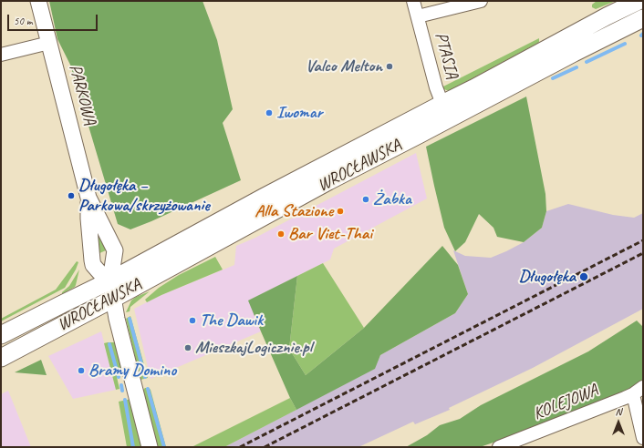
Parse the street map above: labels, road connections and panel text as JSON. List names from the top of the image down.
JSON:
{
  "streets": {
    "main road": ["WROCŁAWSKA"],
    "street": ["PTASIA", "PARKOWA", "KOLEJOWA"]
  },
  "crossings": [
    ["PTASIA", "WROCŁAWSKA"],
    ["PARKOWA", "WROCŁAWSKA"]
  ],
  "places": [
    "Valco Melton",
    "Iwomar",
    "Długołęka – Parkowa/skrzyżowanie",
    "Żabka",
    "Alla Stazione",
    "Bar Viet-Thai",
    "Długołęka",
    "The Dawik",
    "MieszkajLogicznie.pl",
    "Bramy Domino"
  ],
  "scale_bar": "50 m",
  "north": "top"
}
